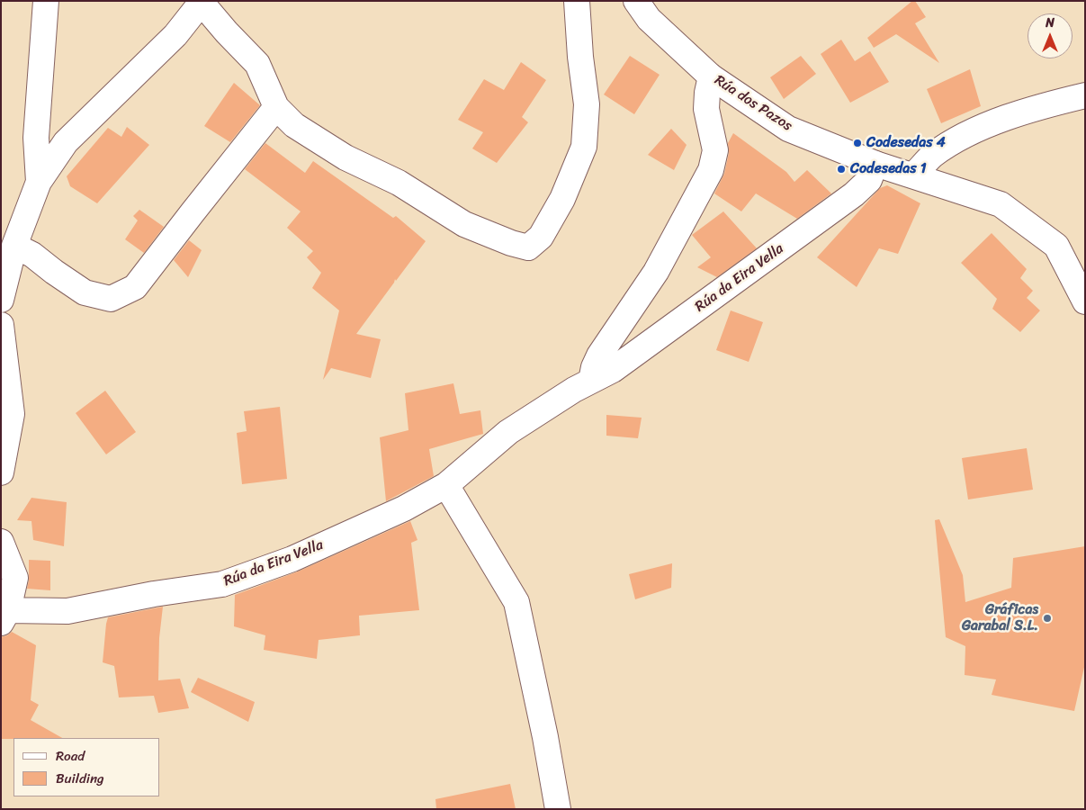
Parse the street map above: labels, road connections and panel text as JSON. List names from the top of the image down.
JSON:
{
  "streets": {
    "street": ["Rúa dos Pazos", "Rúa da Eira Vella"]
  },
  "crossings": [
    ["Rúa dos Pazos", "Rúa da Eira Vella"]
  ],
  "places": ["Codesedas 4", "Codesedas 1", "Gráficas Garabal S.L."],
  "legend": ["Road", "Building"],
  "north": "top"
}
